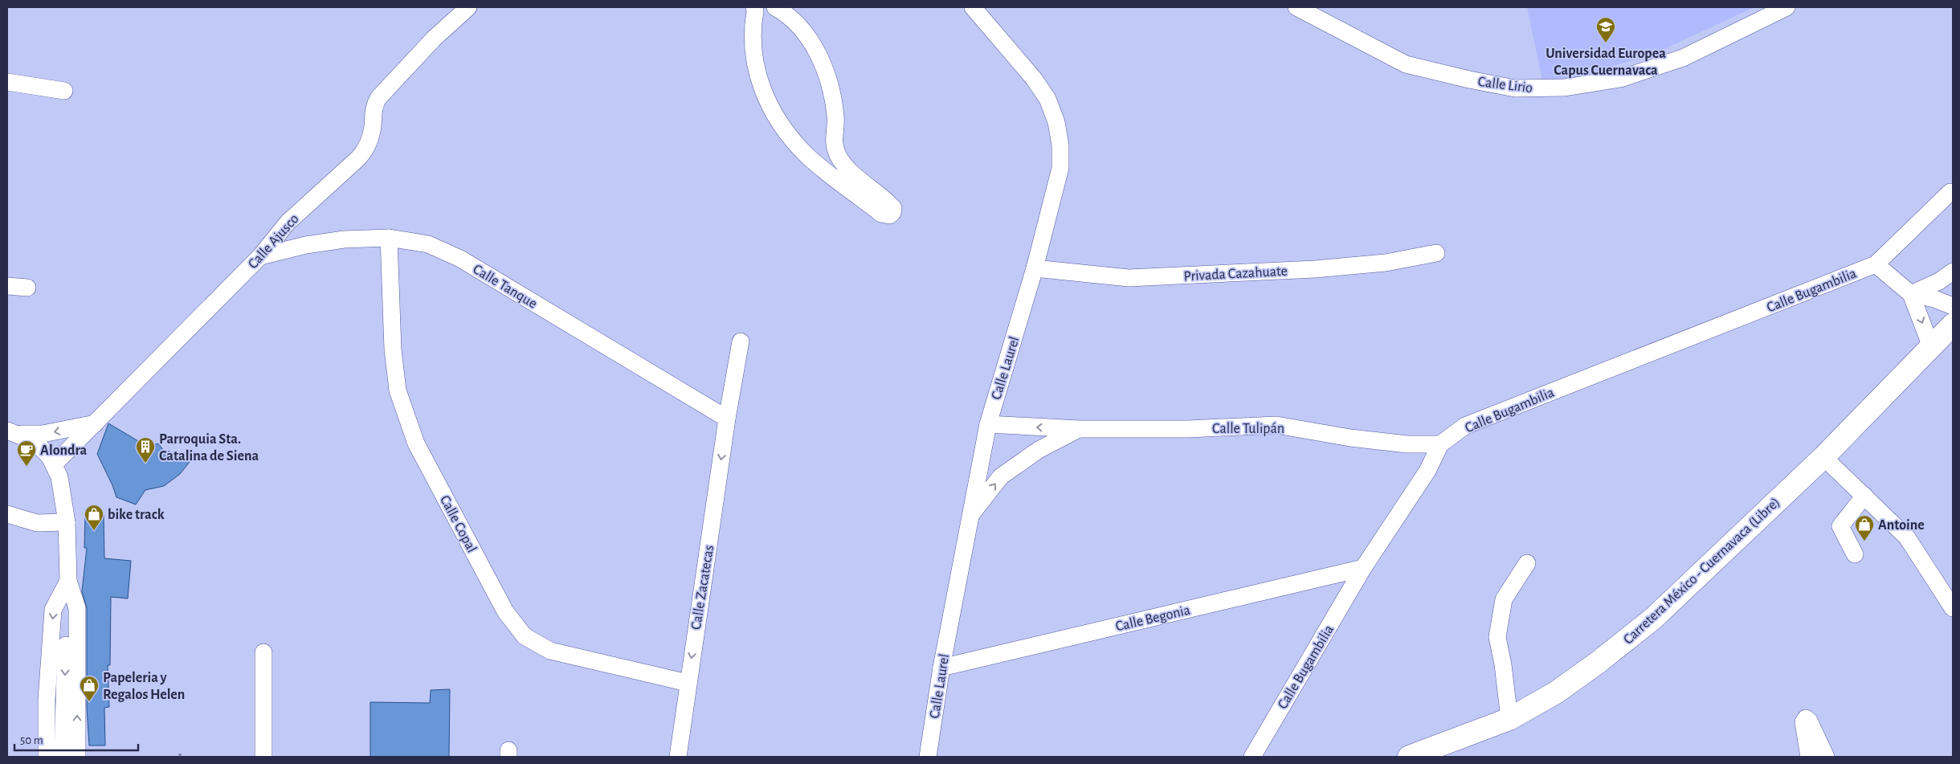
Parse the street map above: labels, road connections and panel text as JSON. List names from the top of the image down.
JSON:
{
  "streets": {
    "main road": ["Carretera México - Cuernavaca (Libre)"],
    "street": [
      "Calle Lirio",
      "Calle Ajusco",
      "Privada Cazahuate",
      "Calle Tanque",
      "Calle Bugambilia",
      "Calle Laurel",
      "Calle Tulipán",
      "Calle Copal",
      "Calle Zacatecas",
      "Calle Begonia"
    ]
  },
  "crossings": [
    ["Calle Ajusco", "Calle Tanque"],
    ["Privada Cazahuate", "Calle Laurel"],
    ["Calle Tanque", "Calle Copal"],
    ["Calle Tanque", "Calle Zacatecas"],
    ["Calle Bugambilia", "Calle Tulipán"],
    ["Calle Bugambilia", "Calle Begonia"],
    ["Calle Laurel", "Calle Tulipán"],
    ["Calle Laurel", "Calle Begonia"],
    ["Calle Copal", "Calle Zacatecas"]
  ],
  "one_way": ["Calle Zacatecas"],
  "places": {
    "school or university": ["Universidad Europea Capus Cuernavaca"],
    "building": ["Parroquia Sta. Catalina de Siena"],
    "cafe": ["Alondra"],
    "shop": ["bike track", "Antoine", "Papeleria y Regalos Helen"]
  },
  "scale_bar": "50 m"
}
